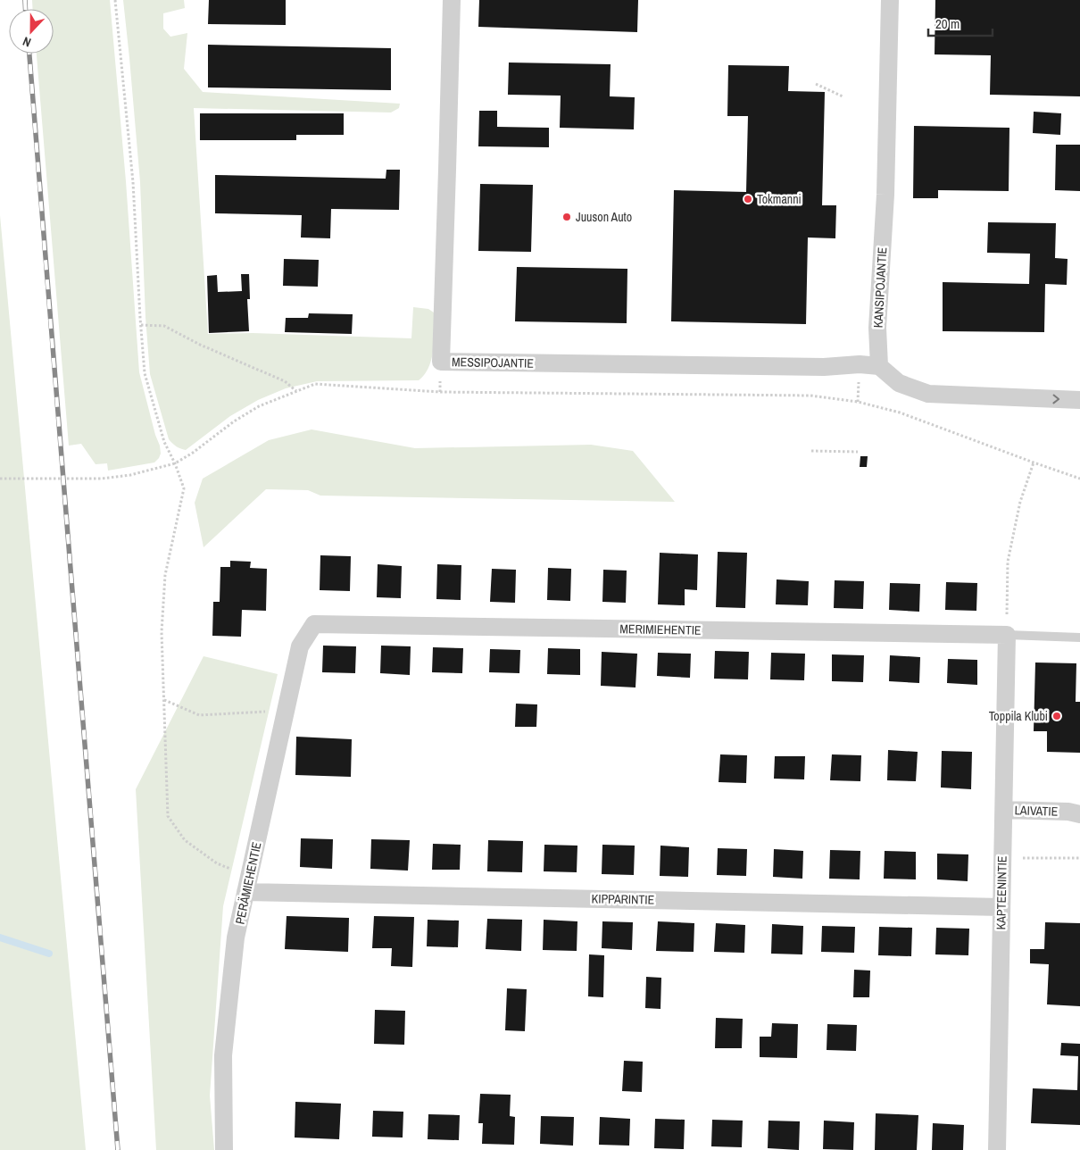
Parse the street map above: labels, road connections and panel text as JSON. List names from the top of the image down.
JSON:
{
  "streets": {
    "street": [
      "KANSIPOJANTIE",
      "MESSIPOJANTIE",
      "MERIMIEHENTIE",
      "LAIVATIE",
      "PERÄMIEHENTIE",
      "KAPTEENINTIE",
      "KIPPARINTIE"
    ]
  },
  "crossings": [
    ["KANSIPOJANTIE", "MESSIPOJANTIE"],
    ["MERIMIEHENTIE", "PERÄMIEHENTIE"],
    ["MERIMIEHENTIE", "KAPTEENINTIE"],
    ["LAIVATIE", "KAPTEENINTIE"],
    ["PERÄMIEHENTIE", "KIPPARINTIE"],
    ["KAPTEENINTIE", "KIPPARINTIE"]
  ],
  "places": ["Tokmanni", "Juuson Auto", "Toppila Klubi"],
  "scale_bar": "20 m",
  "north": "bottom"
}
